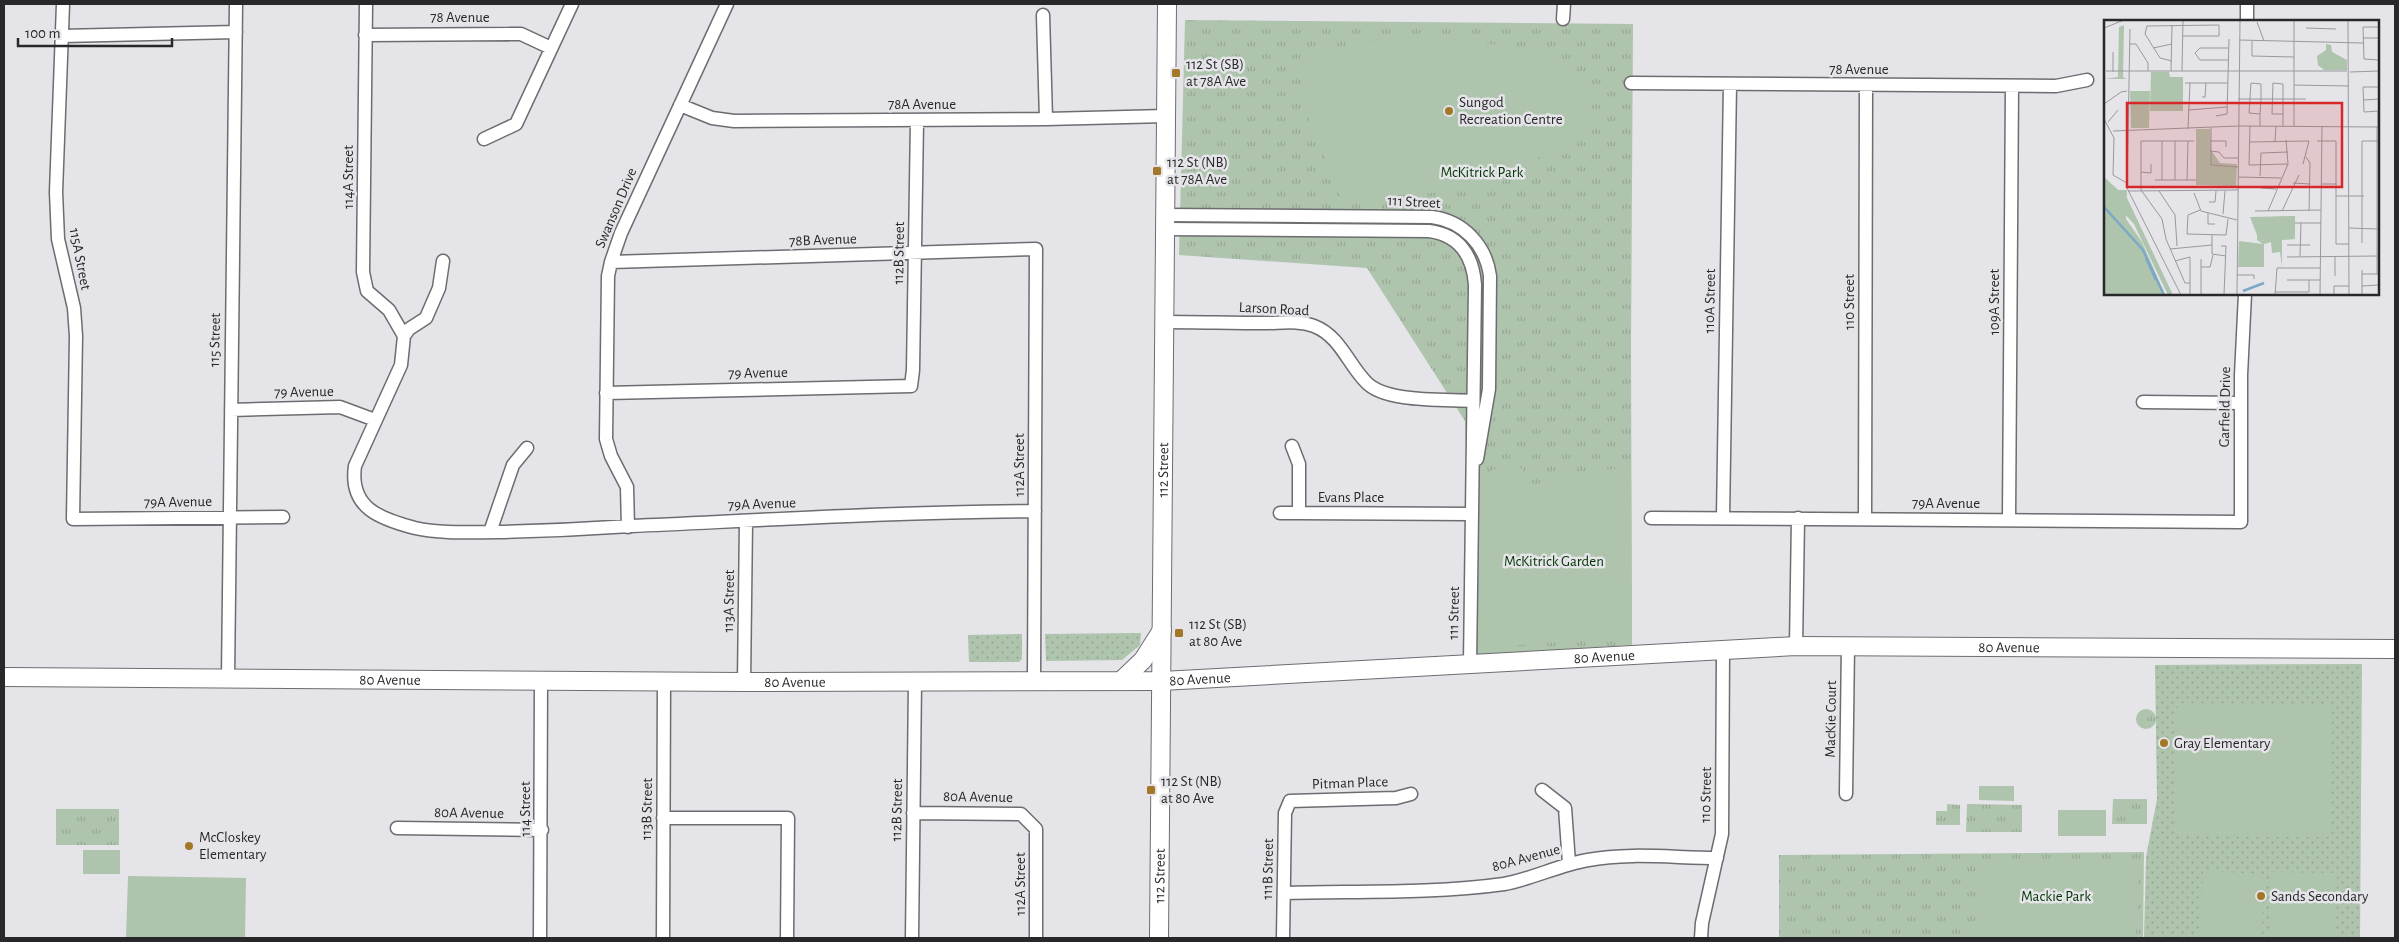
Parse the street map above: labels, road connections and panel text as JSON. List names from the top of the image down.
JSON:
{
  "streets": {
    "street": [
      "78 Avenue",
      "78A Avenue",
      "114A Street",
      "111 Street",
      "Swanson Drive",
      "78B Avenue",
      "112B Street",
      "115A Street",
      "110A Street",
      "110 Street",
      "109A Street",
      "Larson Road",
      "115 Street",
      "79 Avenue",
      "Garfield Drive",
      "112A Street",
      "112 Street",
      "Evans Place",
      "79A Avenue",
      "113A Street",
      "80 Avenue",
      "MacKie Court",
      "Pitman Place",
      "80A Avenue",
      "114 Street",
      "113B Street",
      "111B Street"
    ]
  },
  "crossings": [
    ["78 Avenue", "114A Street"],
    ["78 Avenue", "110A Street"],
    ["78 Avenue", "110 Street"],
    ["78 Avenue", "109A Street"],
    ["78A Avenue", "Swanson Drive"],
    ["78A Avenue", "112B Street"],
    ["78A Avenue", "112 Street"],
    ["111 Street", "Larson Road"],
    ["111 Street", "112 Street"],
    ["111 Street", "Evans Place"],
    ["111 Street", "80 Avenue"],
    ["Swanson Drive", "78B Avenue"],
    ["Swanson Drive", "79 Avenue"],
    ["Swanson Drive", "79A Avenue"],
    ["78B Avenue", "112B Street"],
    ["78B Avenue", "112A Street"],
    ["112B Street", "79 Avenue"],
    ["112B Street", "80 Avenue"],
    ["112B Street", "80A Avenue"],
    ["115A Street", "79A Avenue"],
    ["110A Street", "79A Avenue"],
    ["110 Street", "79A Avenue"],
    ["110 Street", "80 Avenue"],
    ["110 Street", "80A Avenue"],
    ["109A Street", "79A Avenue"],
    ["Larson Road", "112 Street"],
    ["115 Street", "79 Avenue"],
    ["115 Street", "79A Avenue"],
    ["115 Street", "80 Avenue"],
    ["79 Avenue", "79A Avenue"],
    ["Garfield Drive", "79A Avenue"],
    ["112A Street", "79A Avenue"],
    ["112A Street", "80 Avenue"],
    ["112A Street", "80A Avenue"],
    ["112 Street", "80 Avenue"],
    ["79A Avenue", "113A Street"],
    ["113A Street", "80 Avenue"],
    ["80 Avenue", "MacKie Court"],
    ["80 Avenue", "114 Street"],
    ["80 Avenue", "113B Street"],
    ["Pitman Place", "111B Street"],
    ["80A Avenue", "114 Street"],
    ["80A Avenue", "111B Street"]
  ],
  "parks": ["McKitrick Park", "McKitrick Garden", "Mackie Park"],
  "places": {
    "transit": [
      "112 St (SB) at 78A Ave",
      "112 St (NB) at 78A Ave",
      "112 St (SB) at 80 Ave",
      "112 St (NB) at 80 Ave"
    ],
    "other": [
      "Sungod Recreation Centre",
      "Gray Elementary",
      "McCloskey Elementary",
      "Sands Secondary"
    ]
  },
  "scale_bar": "100 m"
}
